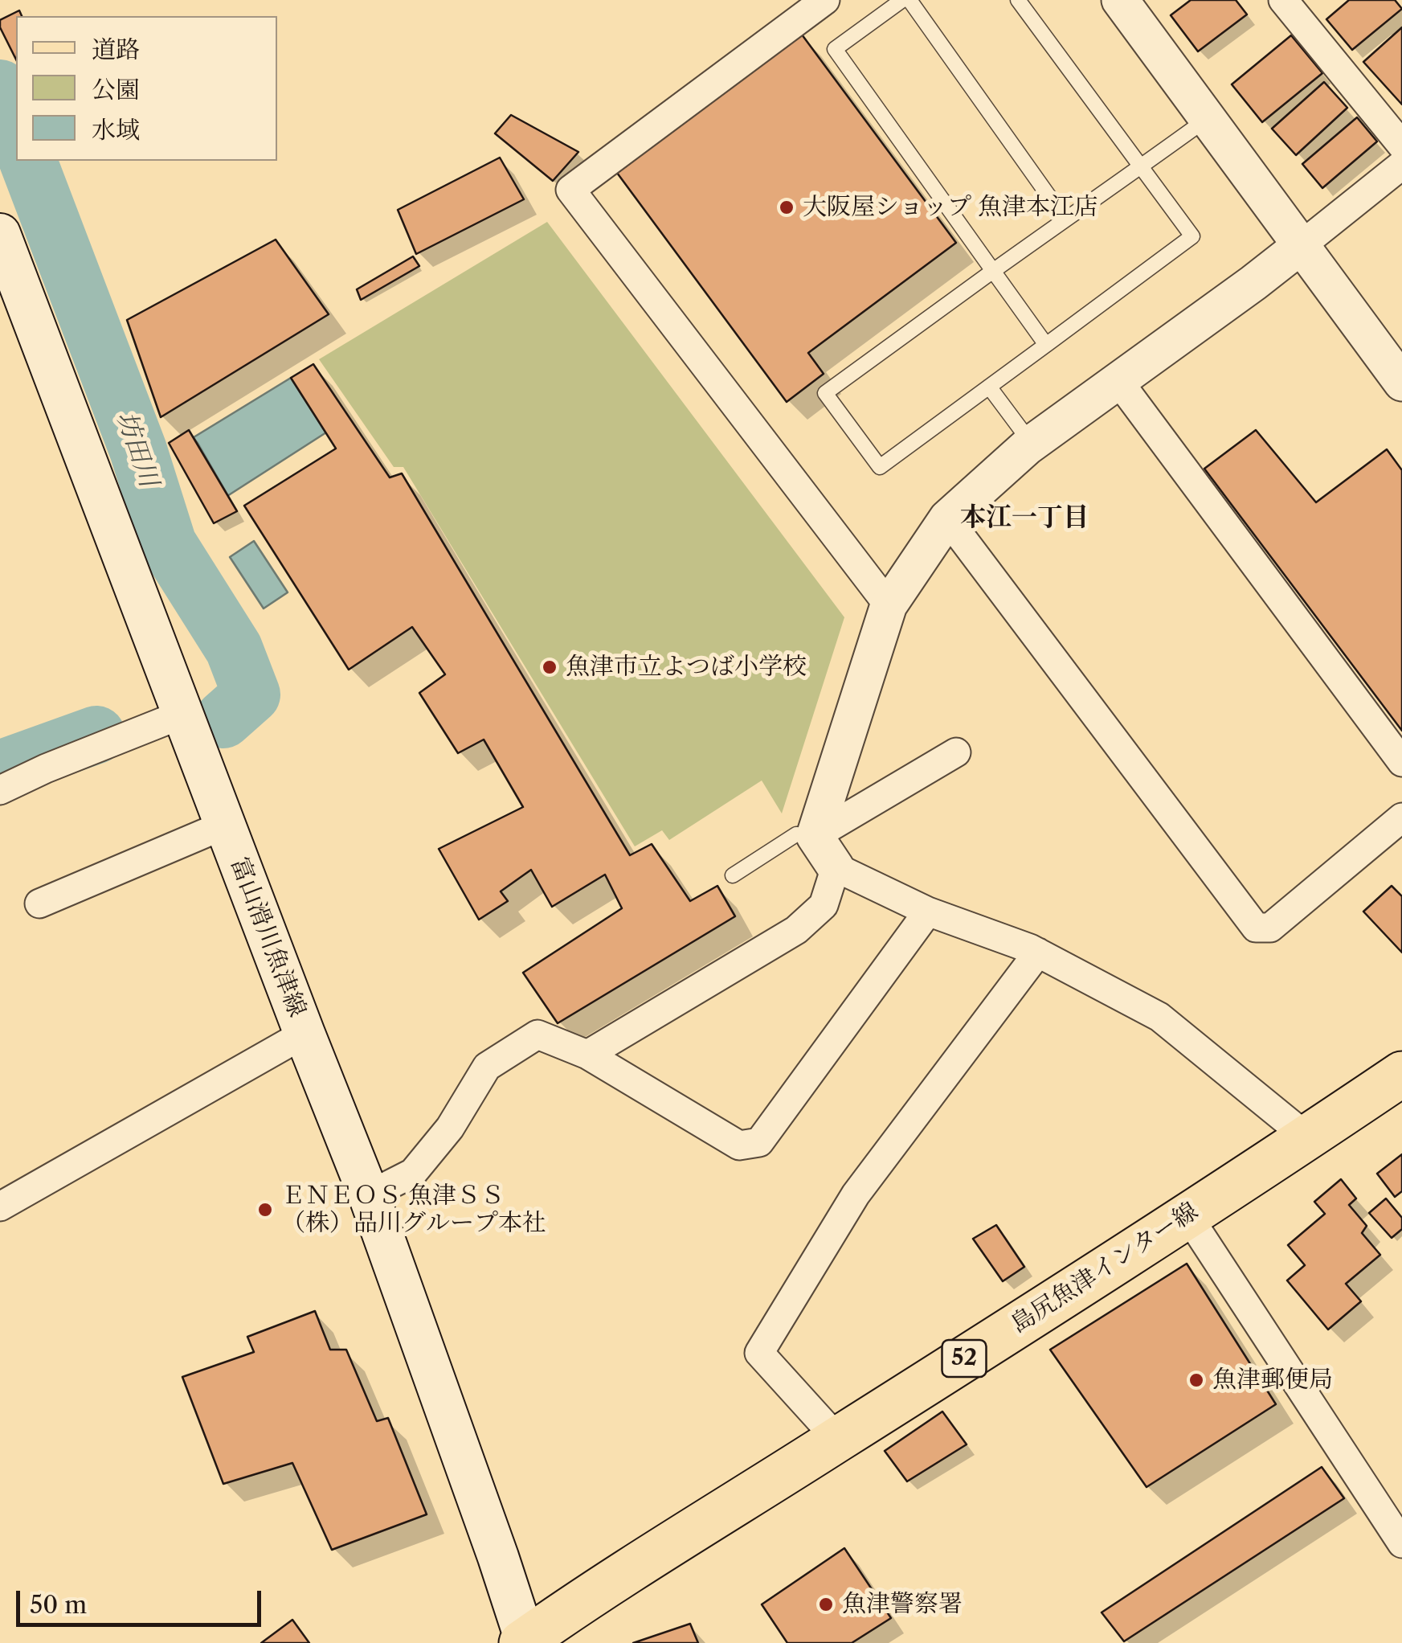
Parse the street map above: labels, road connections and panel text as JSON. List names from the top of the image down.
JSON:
{
  "streets": {
    "main road": ["富山滑川魚津線", "島尻魚津インター線", "52"]
  },
  "crossings": [
    ["富山滑川魚津線", "島尻魚津インター線"]
  ],
  "districts": ["本江一丁目"],
  "water": ["坊田川"],
  "places": [
    "大阪屋ショップ 魚津本江店",
    "魚津市立よつば小学校",
    "ＥＮＥＯＳ 魚津ＳＳ （株）品川グループ本社",
    "魚津郵便局",
    "魚津警察署"
  ],
  "legend": ["道路", "公園", "水域"],
  "scale_bar": "50 m"
}
